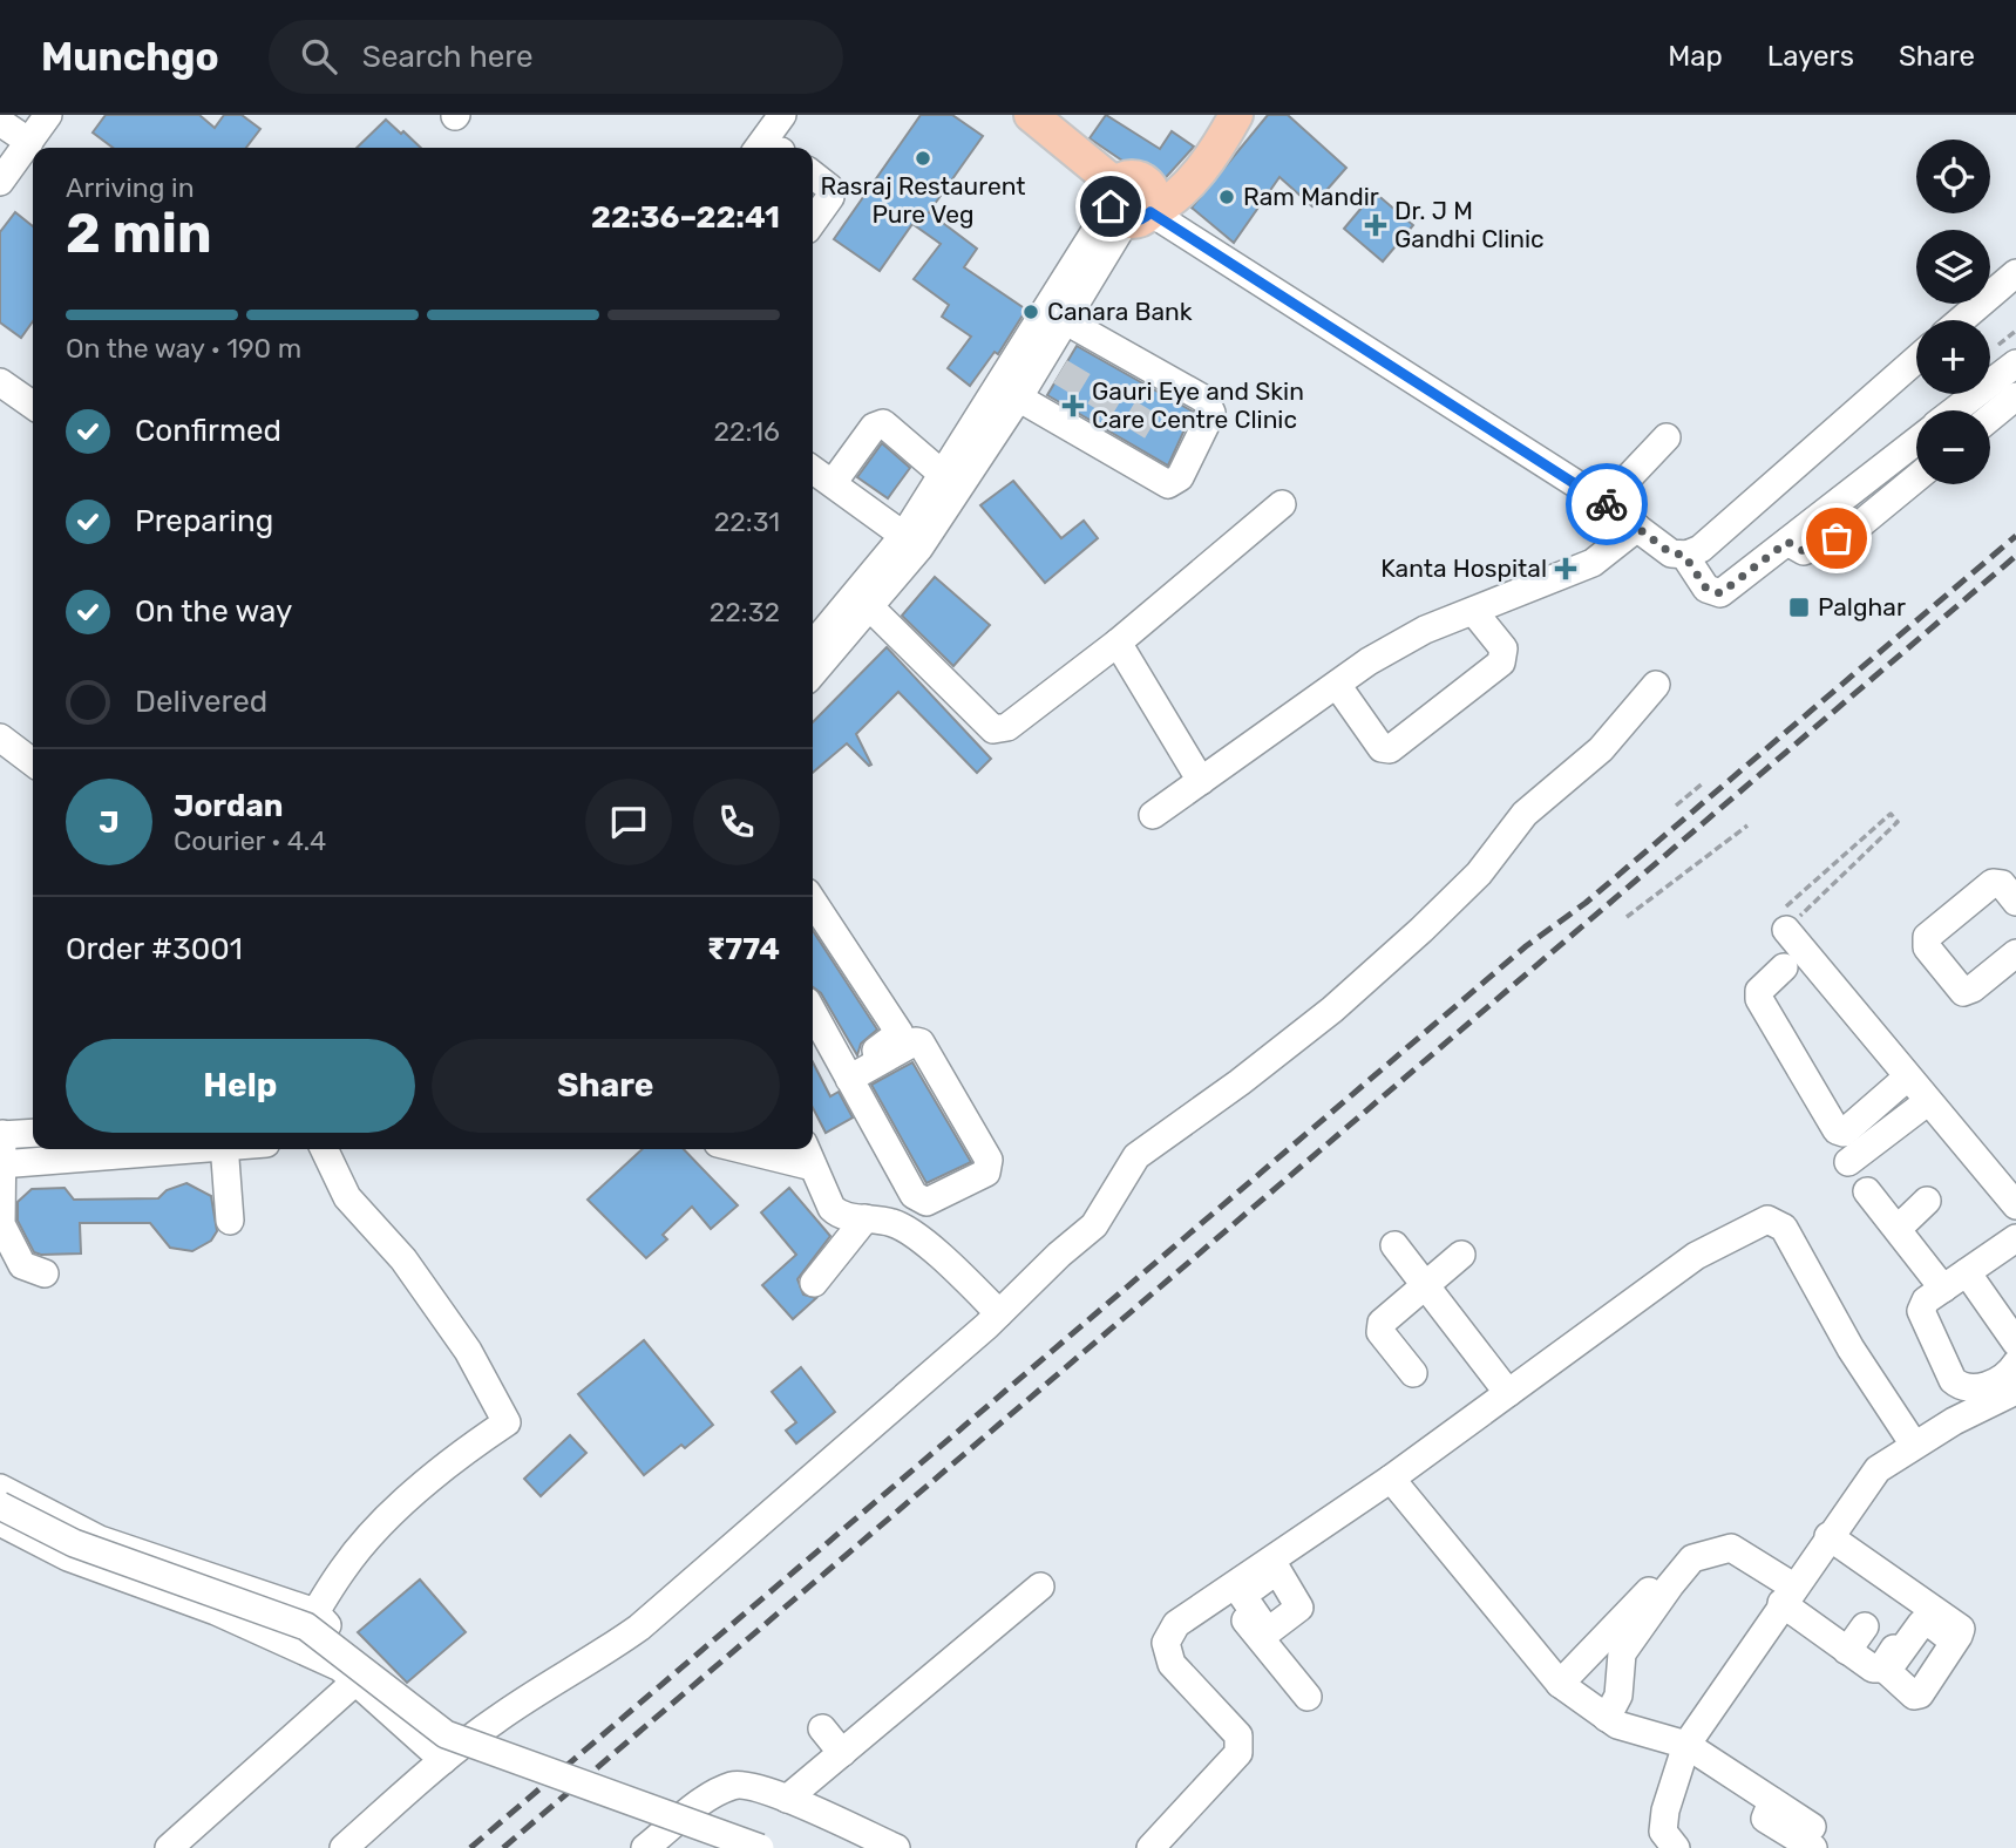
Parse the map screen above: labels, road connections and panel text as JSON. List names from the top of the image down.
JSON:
{
  "places": {
    "other": ["Rasraj Restaurent Pure Veg", "Ram Mandir", "Canara Bank"],
    "health": ["Dr. J M Gandhi Clinic", "Gauri Eye and Skin Care Centre Clinic", "Kanta Hospital"],
    "transit": ["Palghar"]
  },
  "page": {
    "header": "Munchgo",
    "search": "Search here",
    "nav": ["Map", "Layers", "Share"],
    "map_buttons": ["+", "−"],
    "heading": ["2 min", "Arriving in", "22:36–22:41"],
    "panel": [
      "Jordan",
      "Courier · 4.4",
      "Order #3001",
      "₹774"
    ],
    "bar": "On the way · 190 m",
    "list": [
      ["Confirmed", "22:16"],
      ["Preparing", "22:31"],
      ["On the way", "22:32"],
      "Delivered"
    ],
    "round": "J",
    "buttons": ["Help", "Share"]
  }
}
